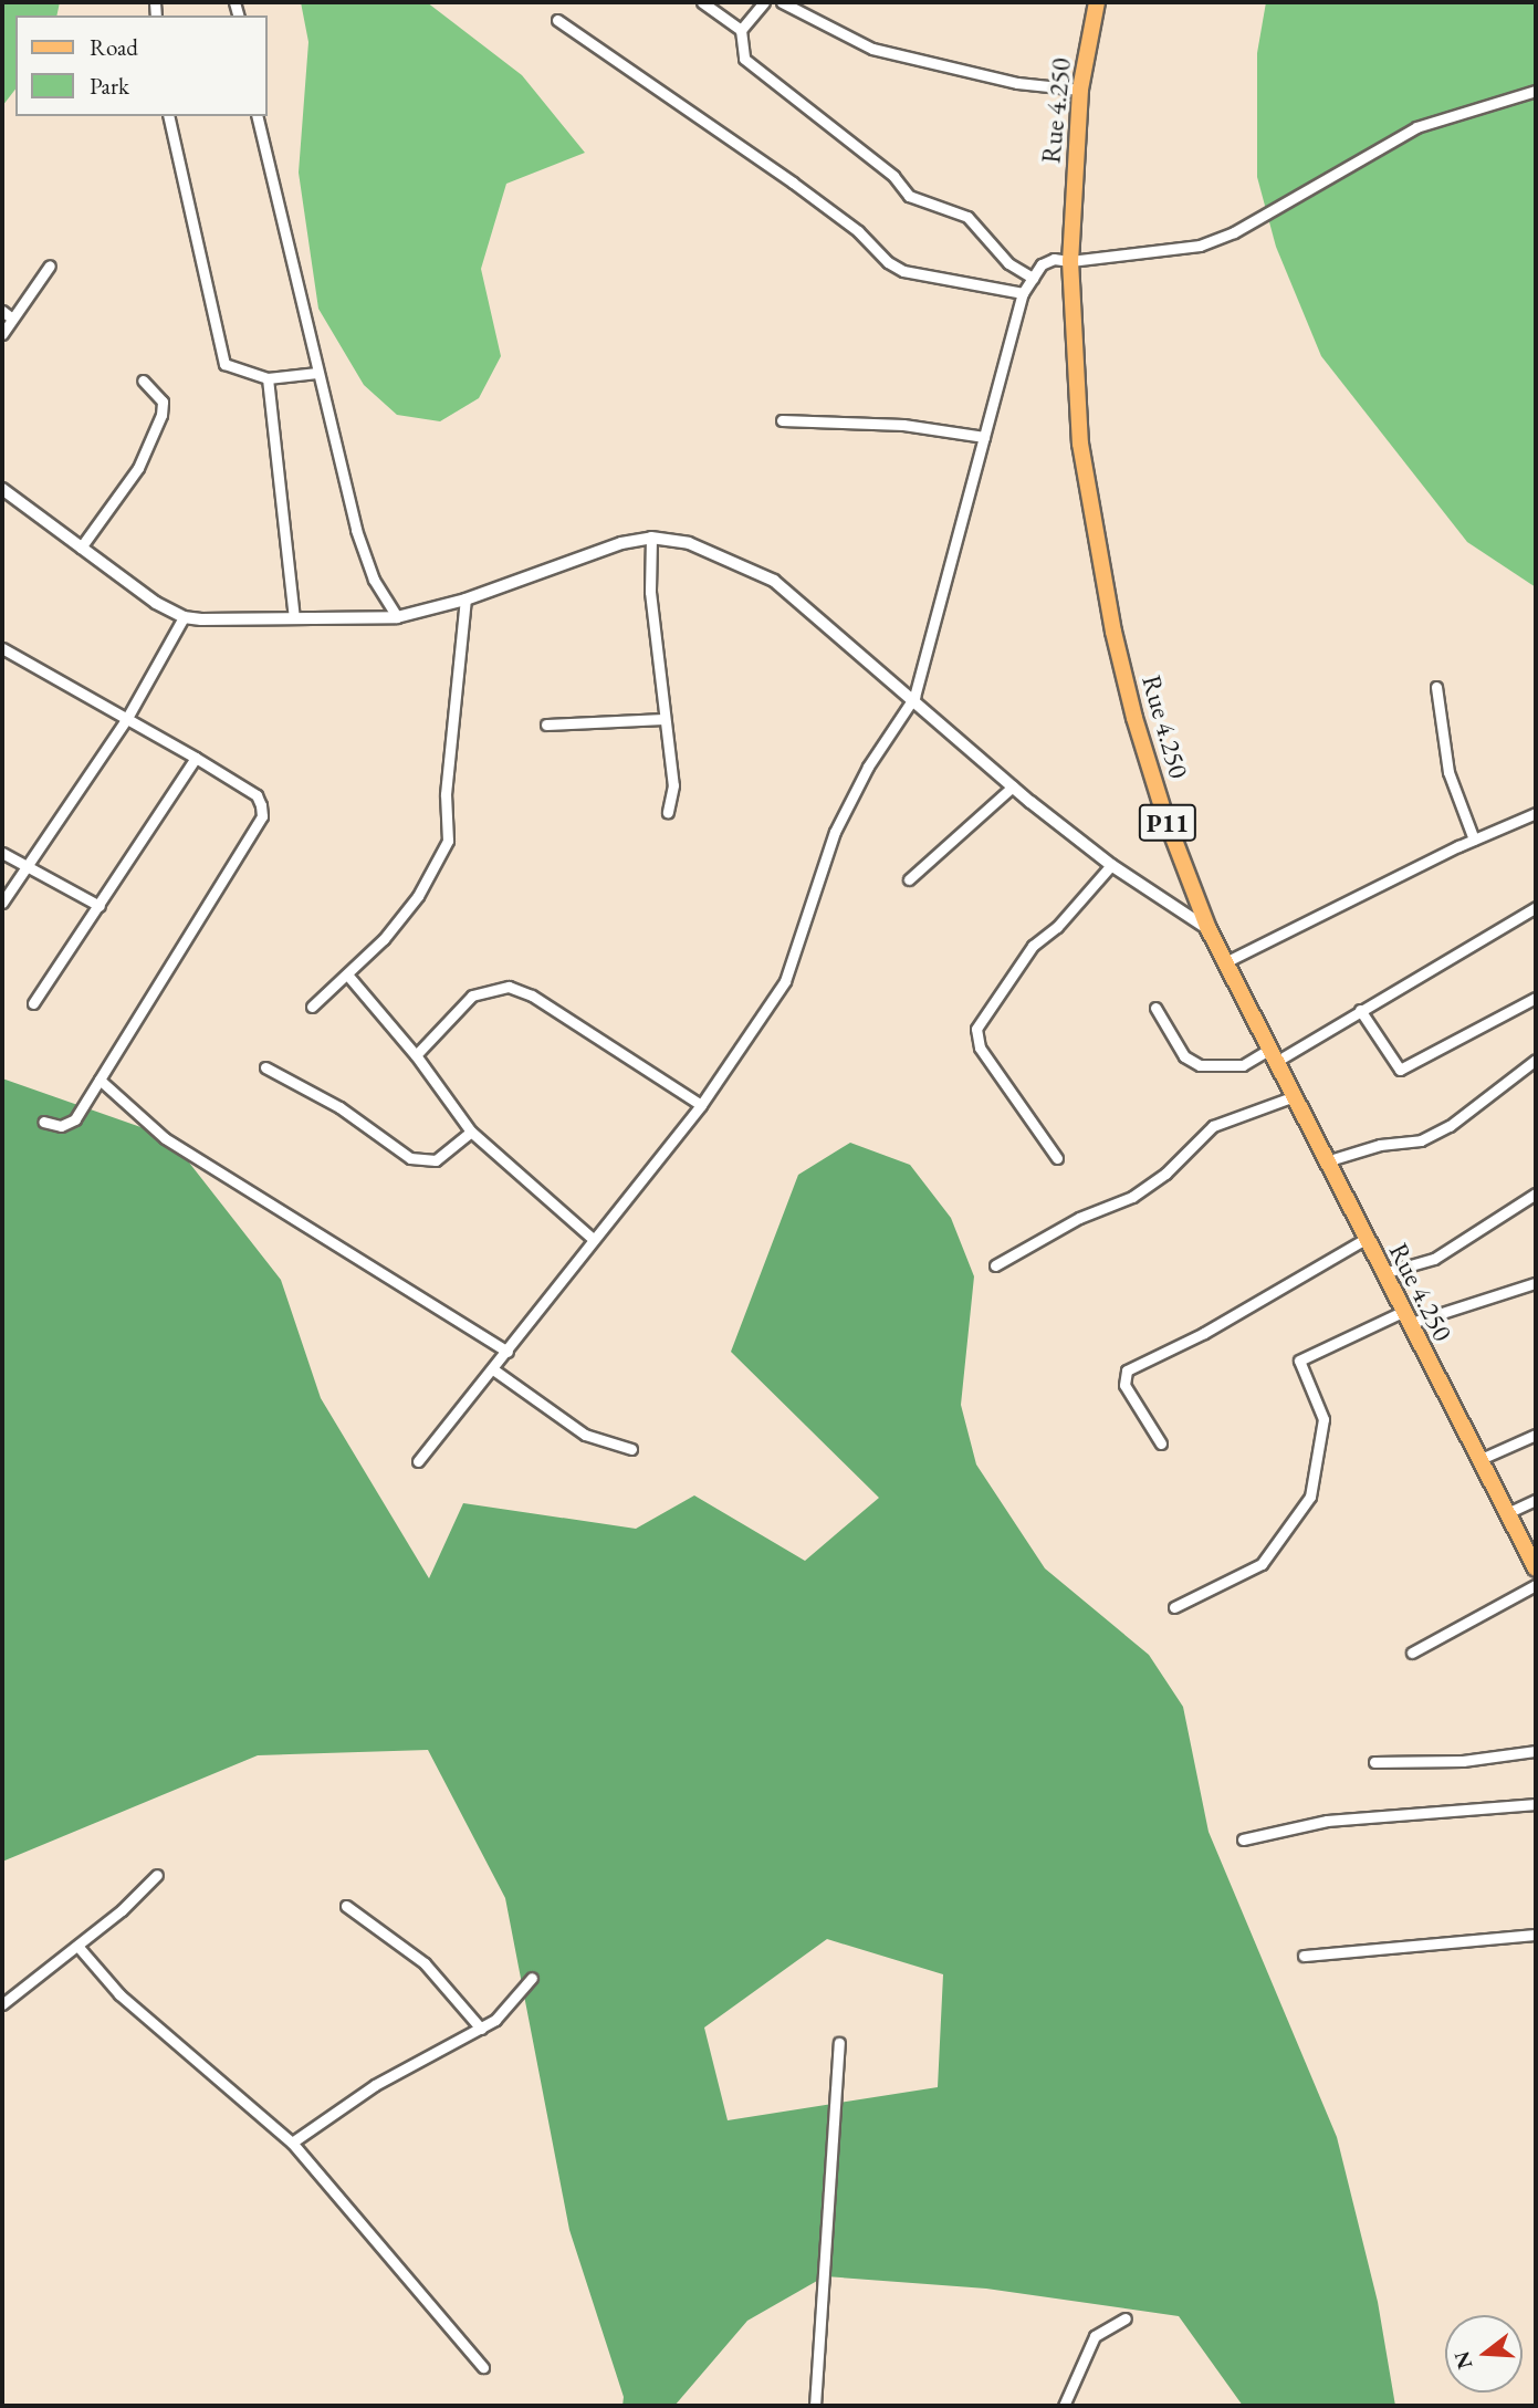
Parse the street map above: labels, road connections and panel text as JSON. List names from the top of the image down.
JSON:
{
  "streets": {
    "main road": ["Rue 4.250", "P11"]
  },
  "legend": ["Road", "Park"],
  "north": "left"
}
